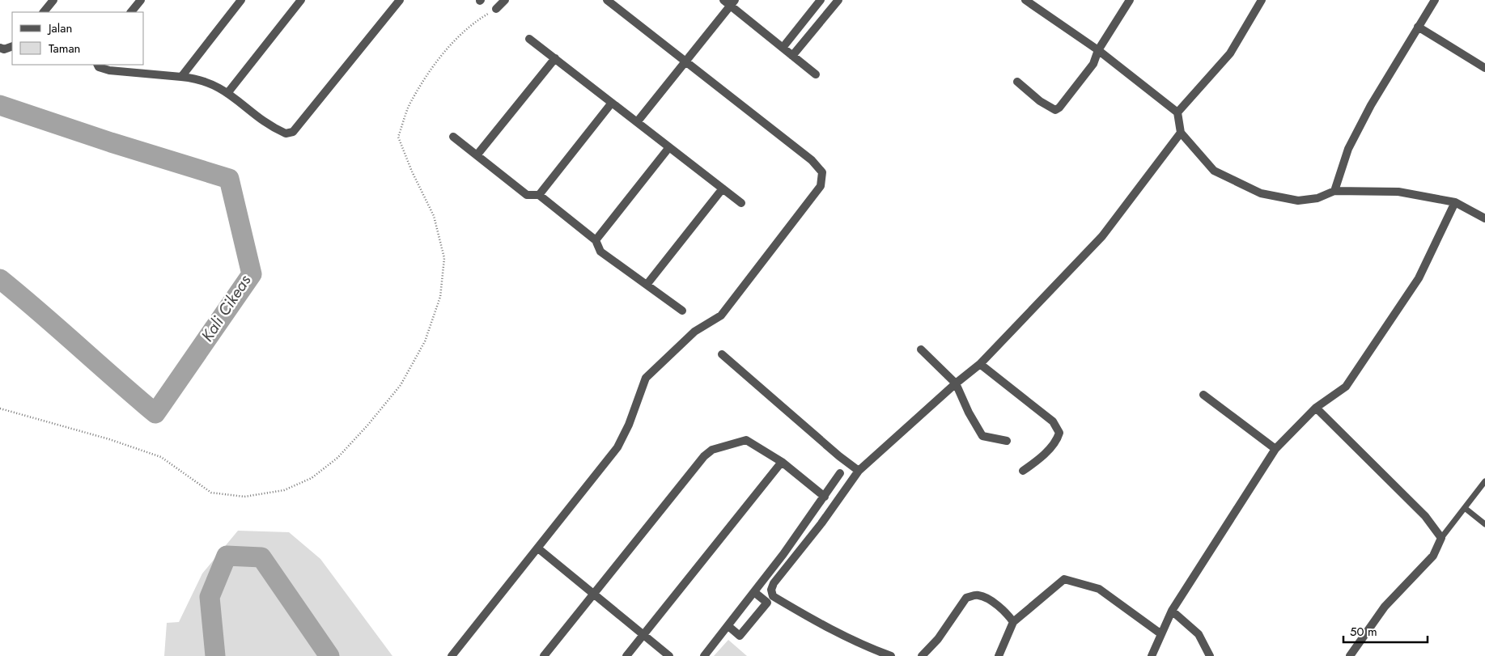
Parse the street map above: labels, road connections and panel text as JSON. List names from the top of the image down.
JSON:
{
  "water": ["Kali Cikeas"],
  "legend": ["Jalan", "Taman"],
  "scale_bar": "50 m"
}
